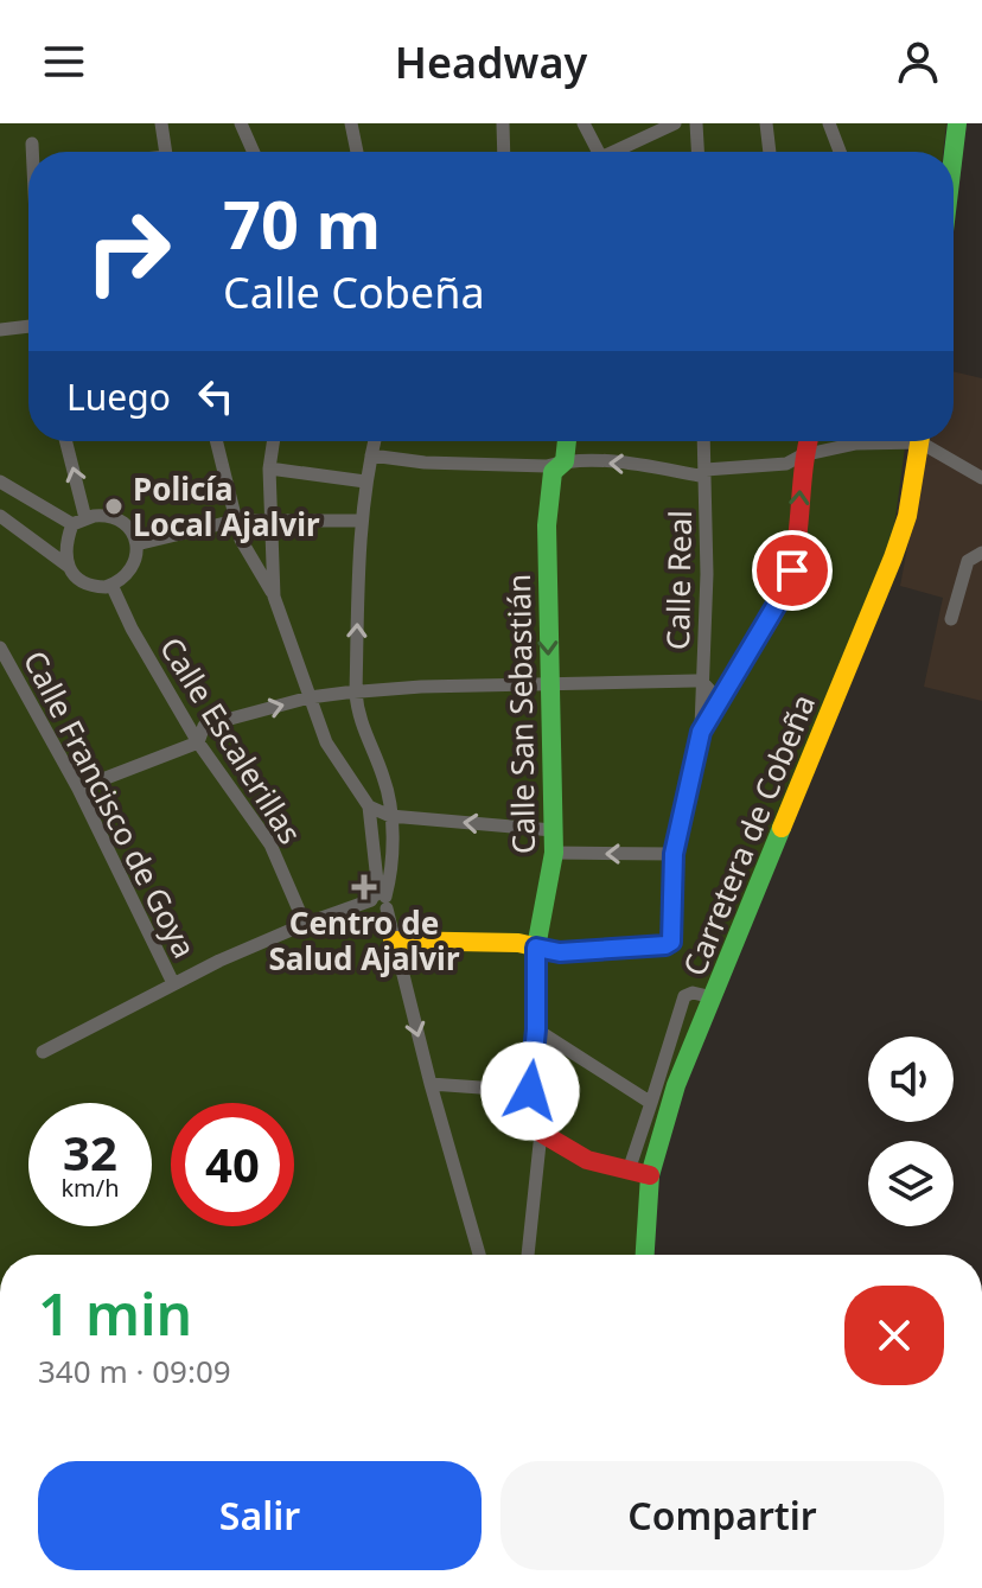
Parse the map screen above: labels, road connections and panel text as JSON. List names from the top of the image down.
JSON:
{
  "streets": {
    "street": [
      "Calle Real",
      "Calle San Sebastián",
      "Calle Escalerillas",
      "Calle Francisco de Goya",
      "Carretera de Cobeña"
    ]
  },
  "places": {
    "other": ["Policía Local Ajalvir"],
    "health": ["Centro de Salud Ajalvir"]
  },
  "page": {
    "header": "Headway",
    "turn": ["70 m", "Calle Cobeña"],
    "then": "Luego",
    "speed": "32 km/h",
    "limit": "40",
    "heading": ["1 min", "340 m · 09:09"],
    "buttons": ["Salir", "Compartir"]
  }
}
